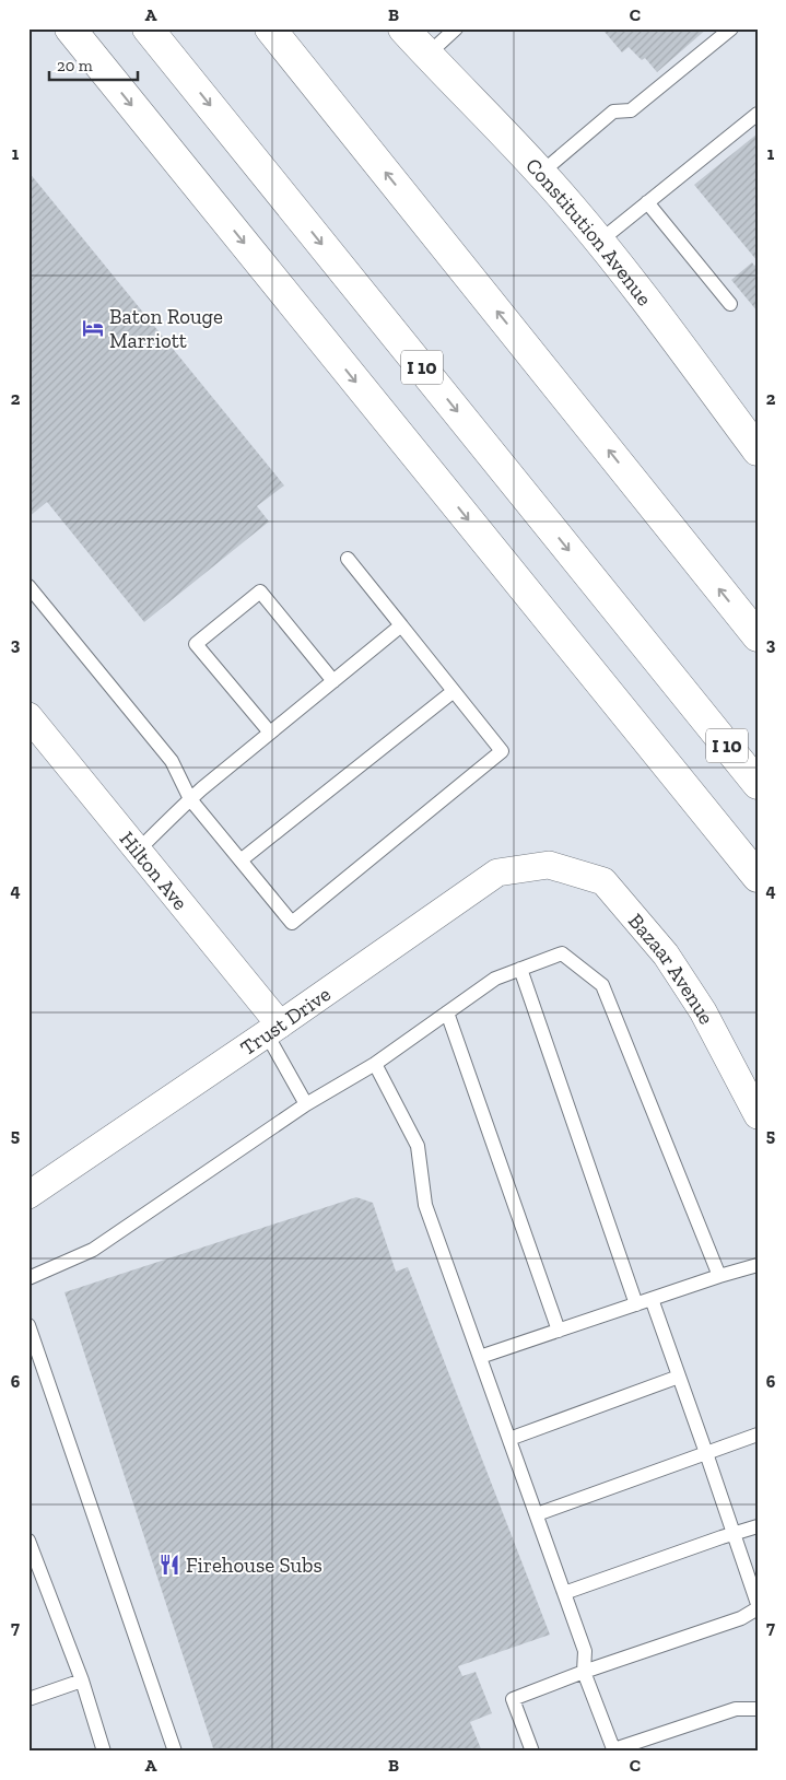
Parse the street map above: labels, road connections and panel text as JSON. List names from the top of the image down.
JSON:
{
  "streets": {
    "main road": ["Constitution Avenue", "I 10"],
    "street": ["Hilton Ave", "Bazaar Avenue", "Trust Drive"]
  },
  "crossings": [
    ["Hilton Ave", "Trust Drive"],
    ["Bazaar Avenue", "Trust Drive"]
  ],
  "places": {
    "hotel": ["Baton Rouge Marriott"],
    "restaurant": ["Firehouse Subs"]
  },
  "scale_bar": "20 m",
  "grid": {
    "columns": ["A", "B", "C"],
    "rows": [
      "1",
      "2",
      "3",
      "4",
      "5",
      "6",
      "7"
    ]
  }
}
